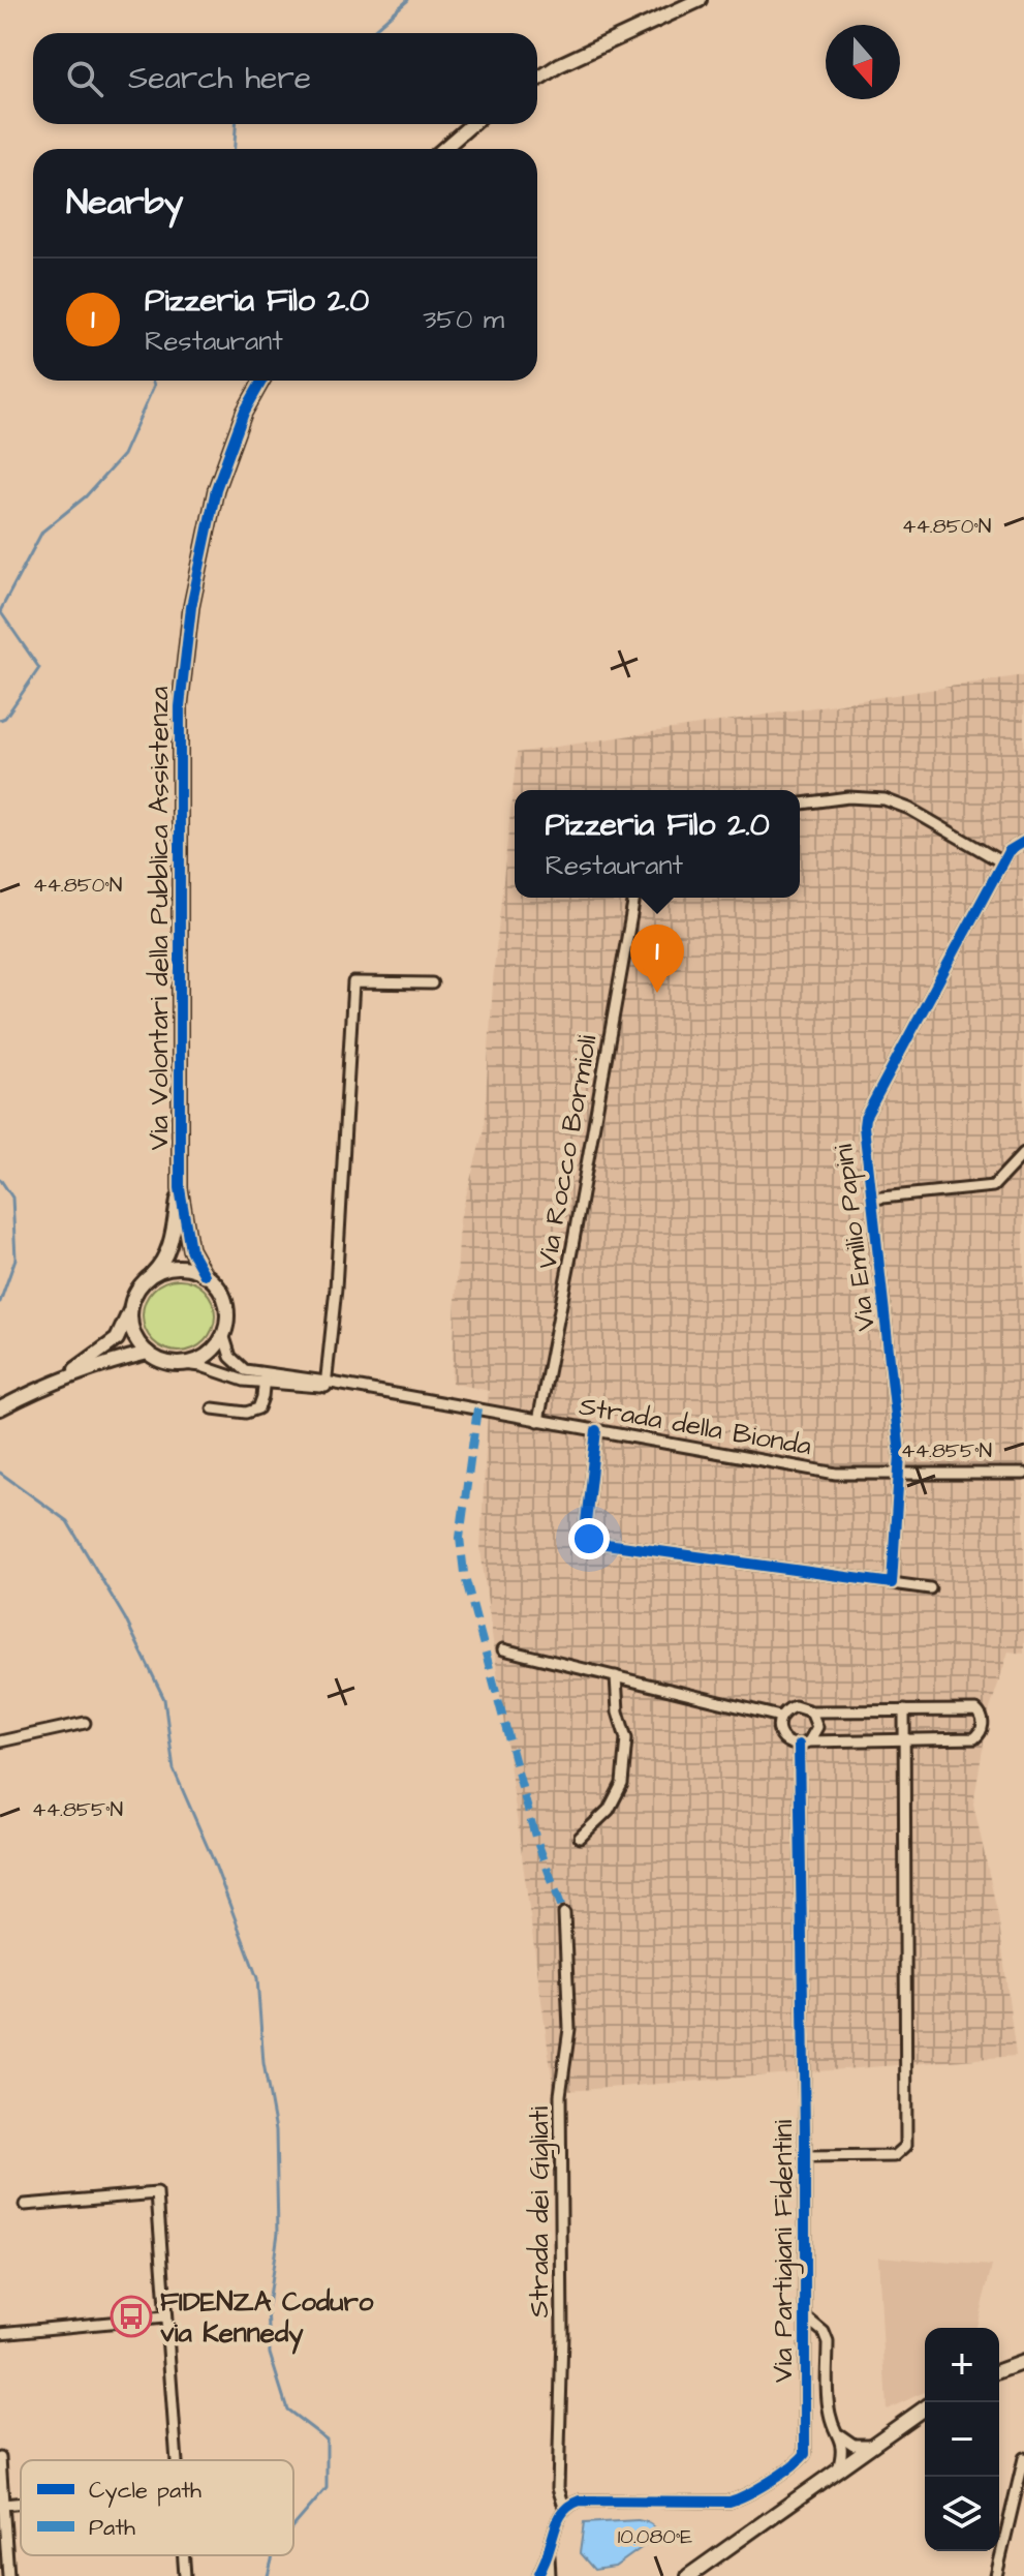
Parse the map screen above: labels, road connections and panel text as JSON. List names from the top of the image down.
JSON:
{
  "streets": {
    "street": [
      "Via Volontari della Pubblica Assistenza",
      "Via Rocco Bormioli",
      "Via Emilio Papini",
      "Strada della Bionda",
      "Strada dei Gigliati",
      "Via Partigiani Fidentini"
    ]
  },
  "crossings": [
    ["Via Volontari della Pubblica Assistenza", "Strada della Bionda"],
    ["Via Rocco Bormioli", "Strada della Bionda"],
    ["Via Emilio Papini", "Strada della Bionda"],
    ["Strada dei Gigliati", "Via Partigiani Fidentini"]
  ],
  "places": {
    "bus stop": ["FIDENZA Coduro via Kennedy"]
  },
  "legend": ["Cycle path", "Path"],
  "north": "bottom",
  "page": {
    "search": "Search here",
    "heading": "Nearby",
    "list": [
      {
        "mark": "1",
        "name": "Pizzeria Filo 2.0",
        "note": "Restaurant",
        "value": "350 m"
      }
    ],
    "popup": ["Pizzeria Filo 2.0", "Restaurant"],
    "pins": "1",
    "map_buttons": ["+", "−"]
  },
  "coordinates": ["44.850°N", "44.855°N", "10.080°E"]
}
